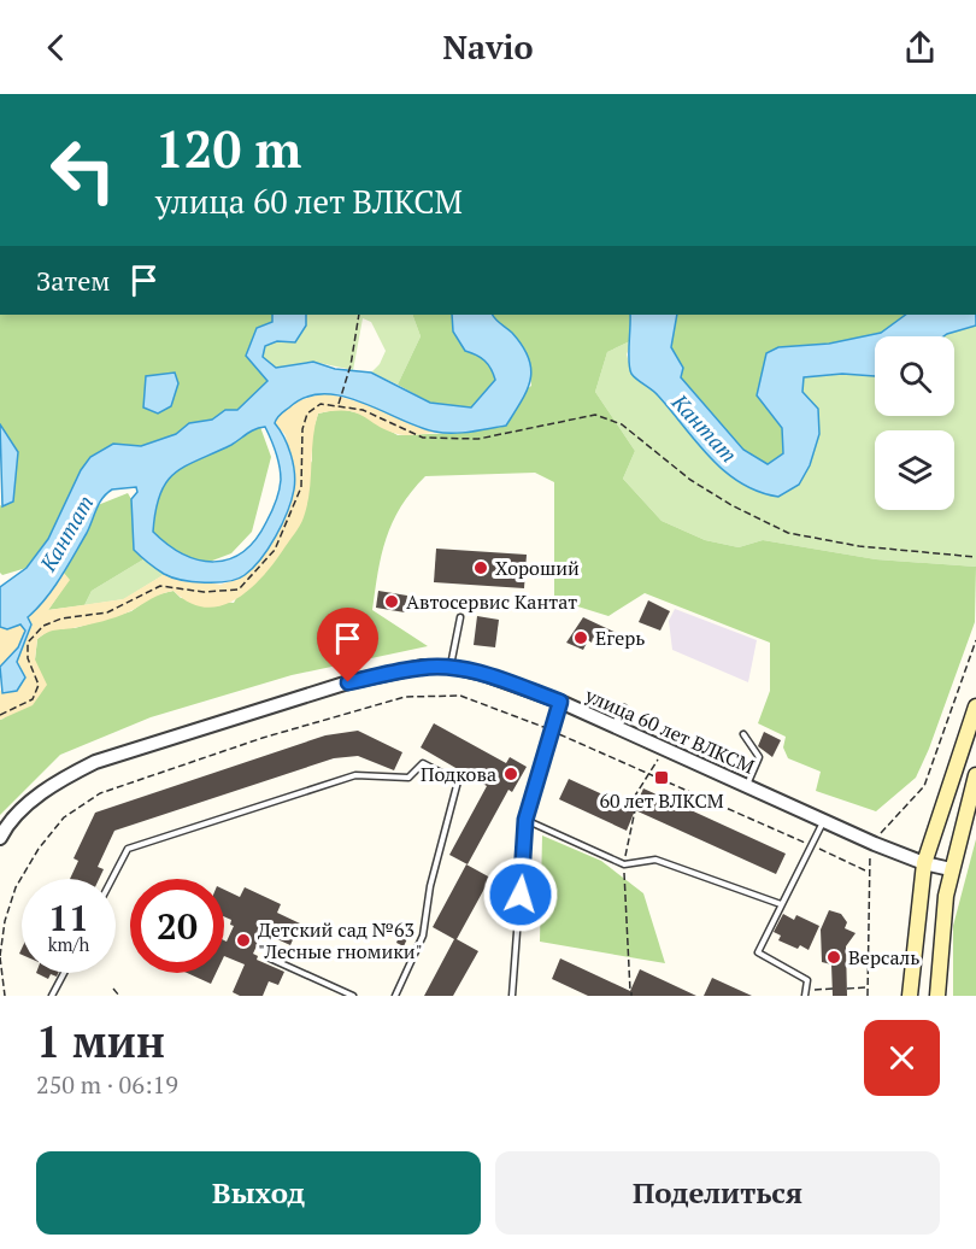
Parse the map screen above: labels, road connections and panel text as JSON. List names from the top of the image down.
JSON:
{
  "streets": {
    "street": ["улица 60 лет ВЛКСМ"]
  },
  "water": ["Кантат"],
  "places": {
    "other": [
      "Хороший",
      "Автосервис Кантат",
      "Егерь",
      "Подкова",
      "Детский сад №63 \"Лесные гномики\"",
      "Версаль"
    ],
    "transit": ["60 лет ВЛКСМ"]
  },
  "page": {
    "header": "Navio",
    "turn": ["120 m", "улица 60 лет ВЛКСМ"],
    "then": "Затем",
    "speed": "11 km/h",
    "limit": "20",
    "heading": ["1 мин", "250 m · 06:19"],
    "buttons": ["Выход", "Поделиться"]
  }
}
